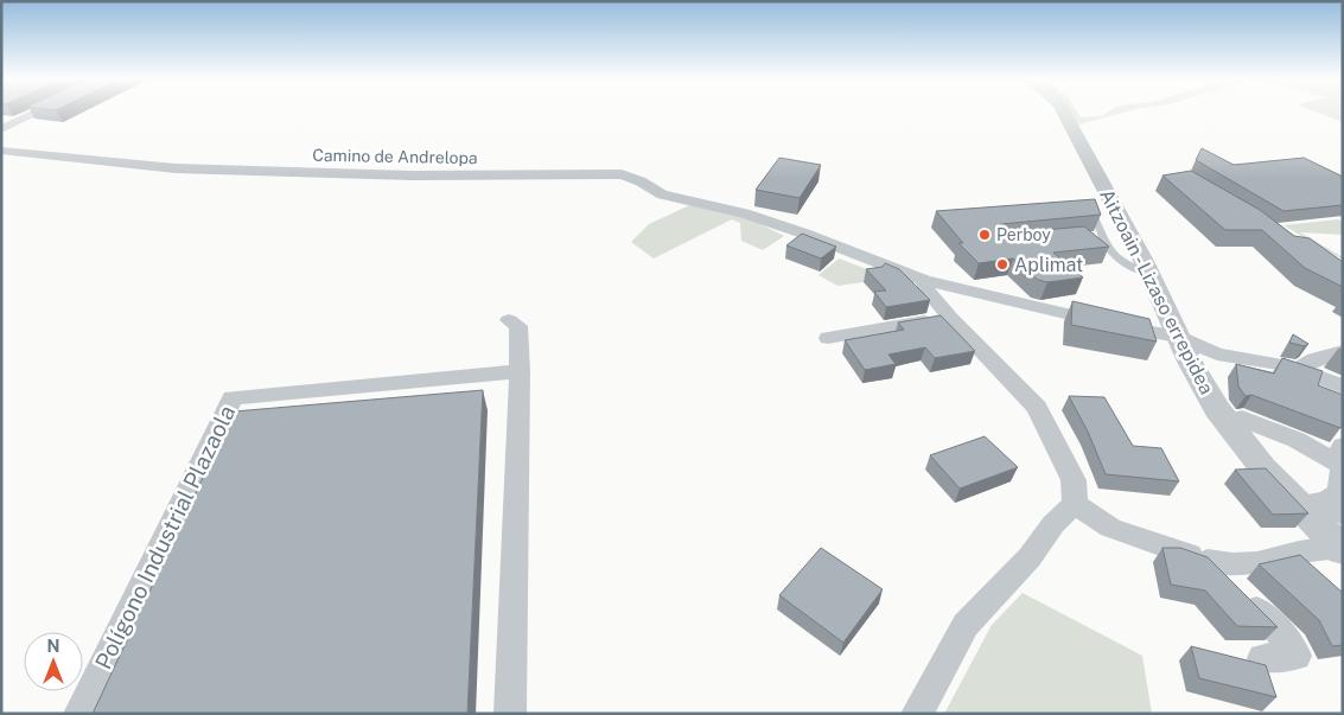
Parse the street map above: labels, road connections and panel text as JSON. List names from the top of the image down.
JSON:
{
  "streets": {
    "street": ["Camino de Andrelopa", "Aitzoain - Lizaso errepidea", "Polígono Industrial Plazaola"]
  },
  "crossings": [
    ["Camino de Andrelopa", "Aitzoain - Lizaso errepidea"]
  ],
  "places": ["Perboy", "Aplimat"],
  "north": "top"
}
